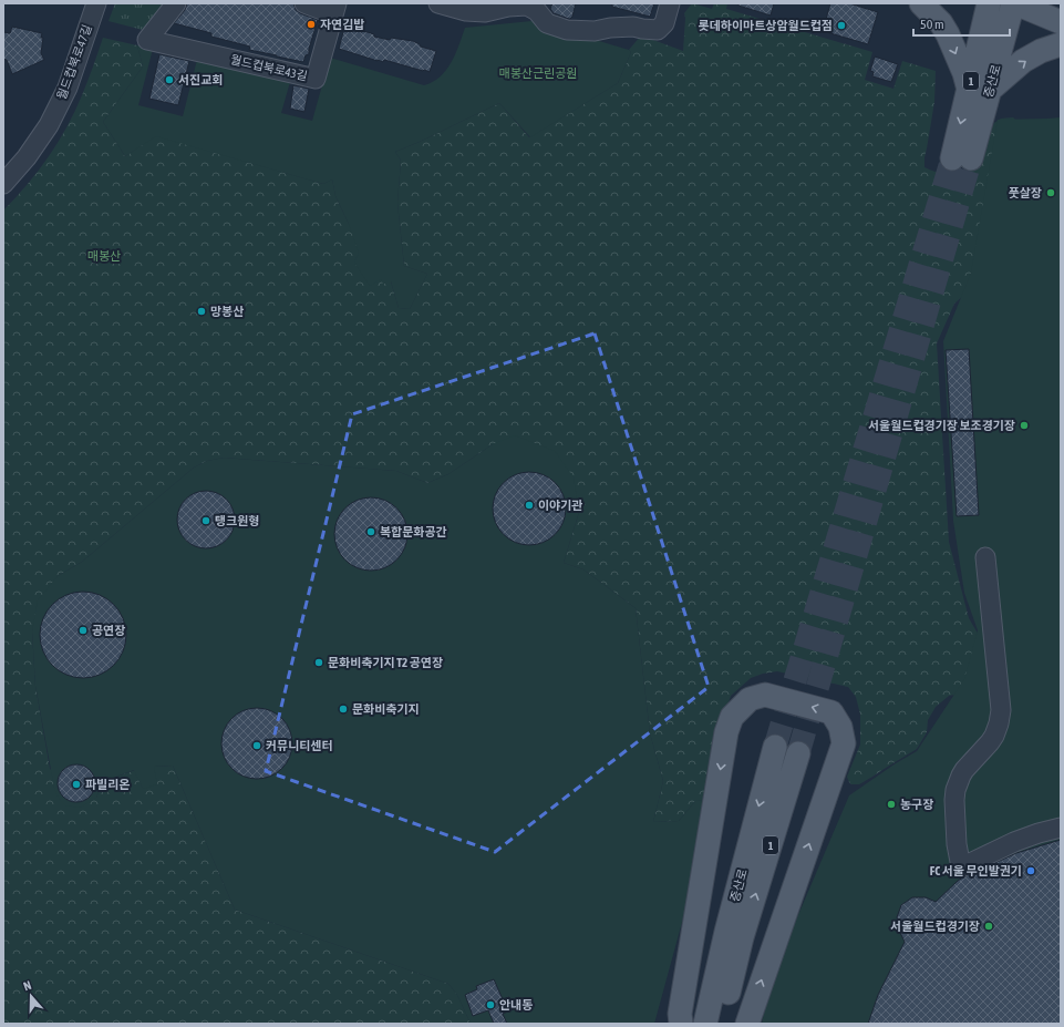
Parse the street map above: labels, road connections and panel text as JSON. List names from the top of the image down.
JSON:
{
  "streets": {
    "main road": ["1", "증산로"],
    "street": ["월드컵북로47길", "월드컵북로43길"]
  },
  "crossings": [
    ["1", "증산로"]
  ],
  "parks": ["매봉산근린공원", "매봉산"],
  "places": [
    "자연김밥",
    "롯데하이마트상암월드컵점",
    "서진교회",
    "풋살장",
    "망봉산",
    "서울월드컵경기장 보조경기장",
    "이야기관",
    "탱크원형",
    "복합문화공간",
    "공연장",
    "문화비축기지 T2 공연장",
    "문화비축기지",
    "커뮤니티센터",
    "파빌리온",
    "농구장",
    "FC 서울 무인발권기",
    "서울월드컵경기장",
    "안내동"
  ],
  "scale_bar": "50 m",
  "north": "top"
}
